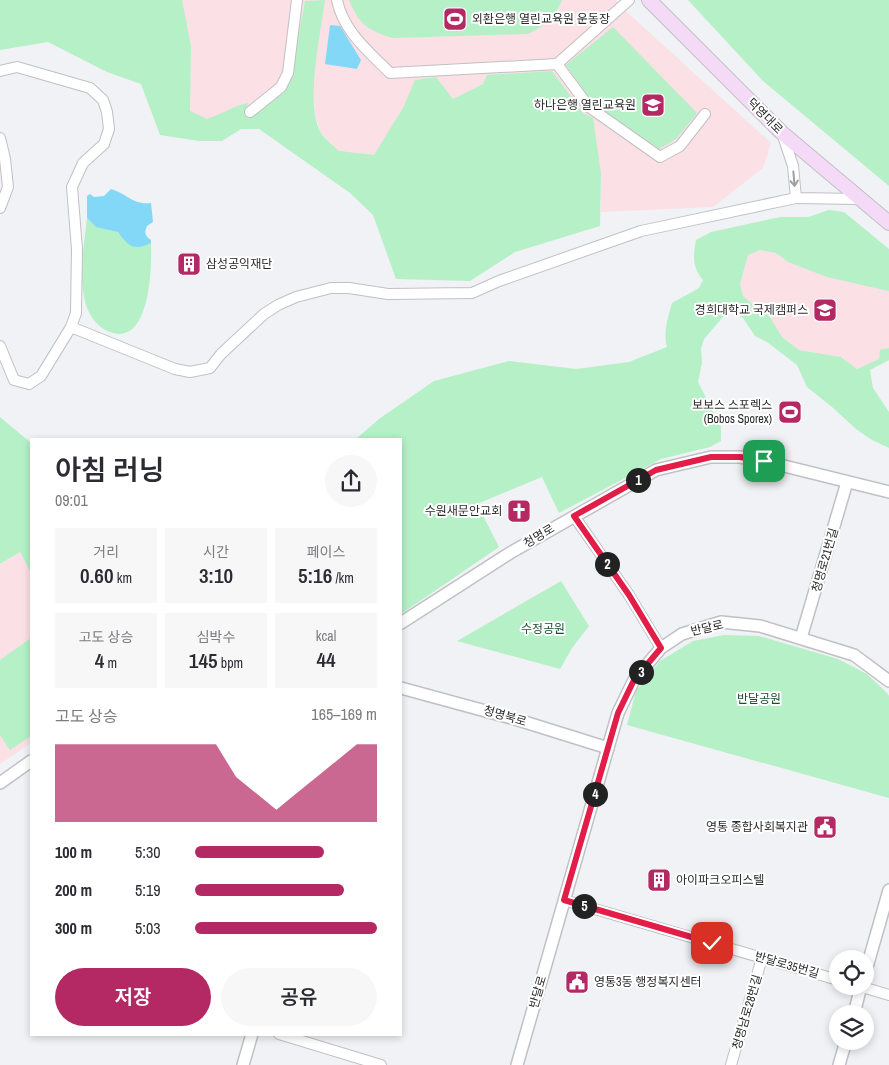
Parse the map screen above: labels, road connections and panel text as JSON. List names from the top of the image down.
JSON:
{
  "streets": {
    "main road": ["덕영대로"],
    "street": [
      "청명로",
      "청명로21번길",
      "반달로",
      "청명북로",
      "반달로35번길",
      "청명남로28번길"
    ]
  },
  "crossings": [
    ["청명로", "청명로21번길"],
    ["청명로21번길", "반달로"],
    ["반달로", "청명북로"],
    ["반달로", "반달로35번길"],
    ["반달로35번길", "청명남로28번길"]
  ],
  "parks": ["수정공원", "반달공원"],
  "places": {
    "sports": ["외환은행 열린교육원 운동장", "보보스 스포렉스 (Bobos Sporex)"],
    "school or university": ["하나은행 열린교육원", "경희대학교 국제캠퍼스"],
    "building": ["삼성공익재단", "아이파크오피스텔"],
    "church": ["수원새문안교회"],
    "public building": ["영통 종합사회복지관", "영통3동 행정복지센터"]
  },
  "page": {
    "heading": ["아침 러닝", "09:01"],
    "pins": [
      "1",
      "2",
      "3",
      "4",
      "5"
    ],
    "stats": [
      ["거리", "0.60 km"],
      ["시간", "3:10"],
      ["페이스", "5:16 /km"],
      ["고도 상승", "4 m"],
      ["심박수", "145 bpm"],
      ["kcal", "44"]
    ],
    "chart": ["고도 상승", "165–169 m"],
    "list": [
      {
        "name": "100 m",
        "note": "5:30"
      },
      {
        "name": "200 m",
        "note": "5:19"
      },
      {
        "name": "300 m",
        "note": "5:03"
      }
    ],
    "buttons": ["저장", "공유"]
  }
}
